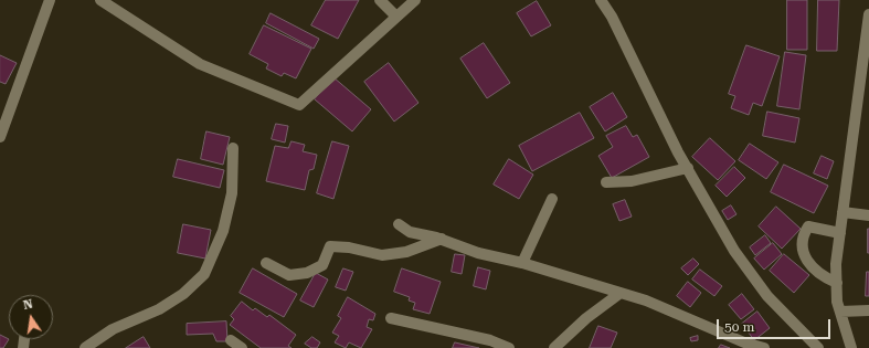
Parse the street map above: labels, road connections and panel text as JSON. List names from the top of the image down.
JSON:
{
  "scale_bar": "50 m",
  "north": "top"
}
